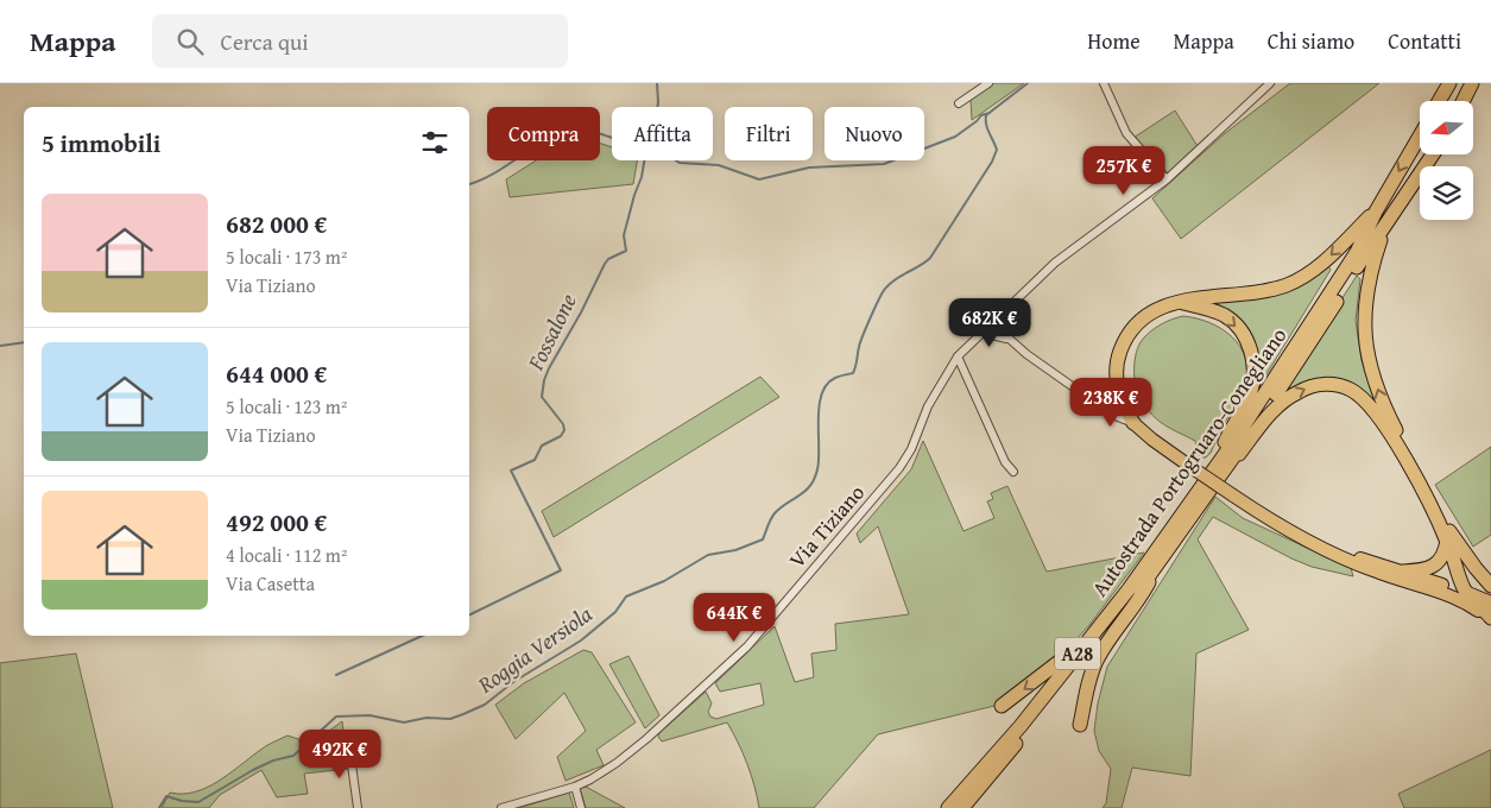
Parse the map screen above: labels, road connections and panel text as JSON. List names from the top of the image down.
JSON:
{
  "streets": {
    "highway": ["Autostrada Portogruaro-Conegliano", "A28"],
    "street": ["Via Tiziano"]
  },
  "water": ["Fossalone", "Roggia Versiola"],
  "north": "left",
  "page": {
    "header": "Mappa",
    "search": "Cerca qui",
    "nav": [
      "Home",
      "Mappa",
      "Chi siamo",
      "Contatti"
    ],
    "chip": [
      "Compra",
      "Affitta",
      "Filtri",
      "Nuovo"
    ],
    "heading": "5 immobili",
    "price": [
      "257K €",
      "682K €",
      "238K €",
      "644K €",
      "492K €"
    ],
    "list": [
      {
        "name": "682 000 €",
        "note": "5 locali · 173 m² · Via Tiziano"
      },
      {
        "name": "644 000 €",
        "note": "5 locali · 123 m² · Via Tiziano"
      },
      {
        "name": "492 000 €",
        "note": "4 locali · 112 m² · Via Casetta"
      }
    ]
  }
}
